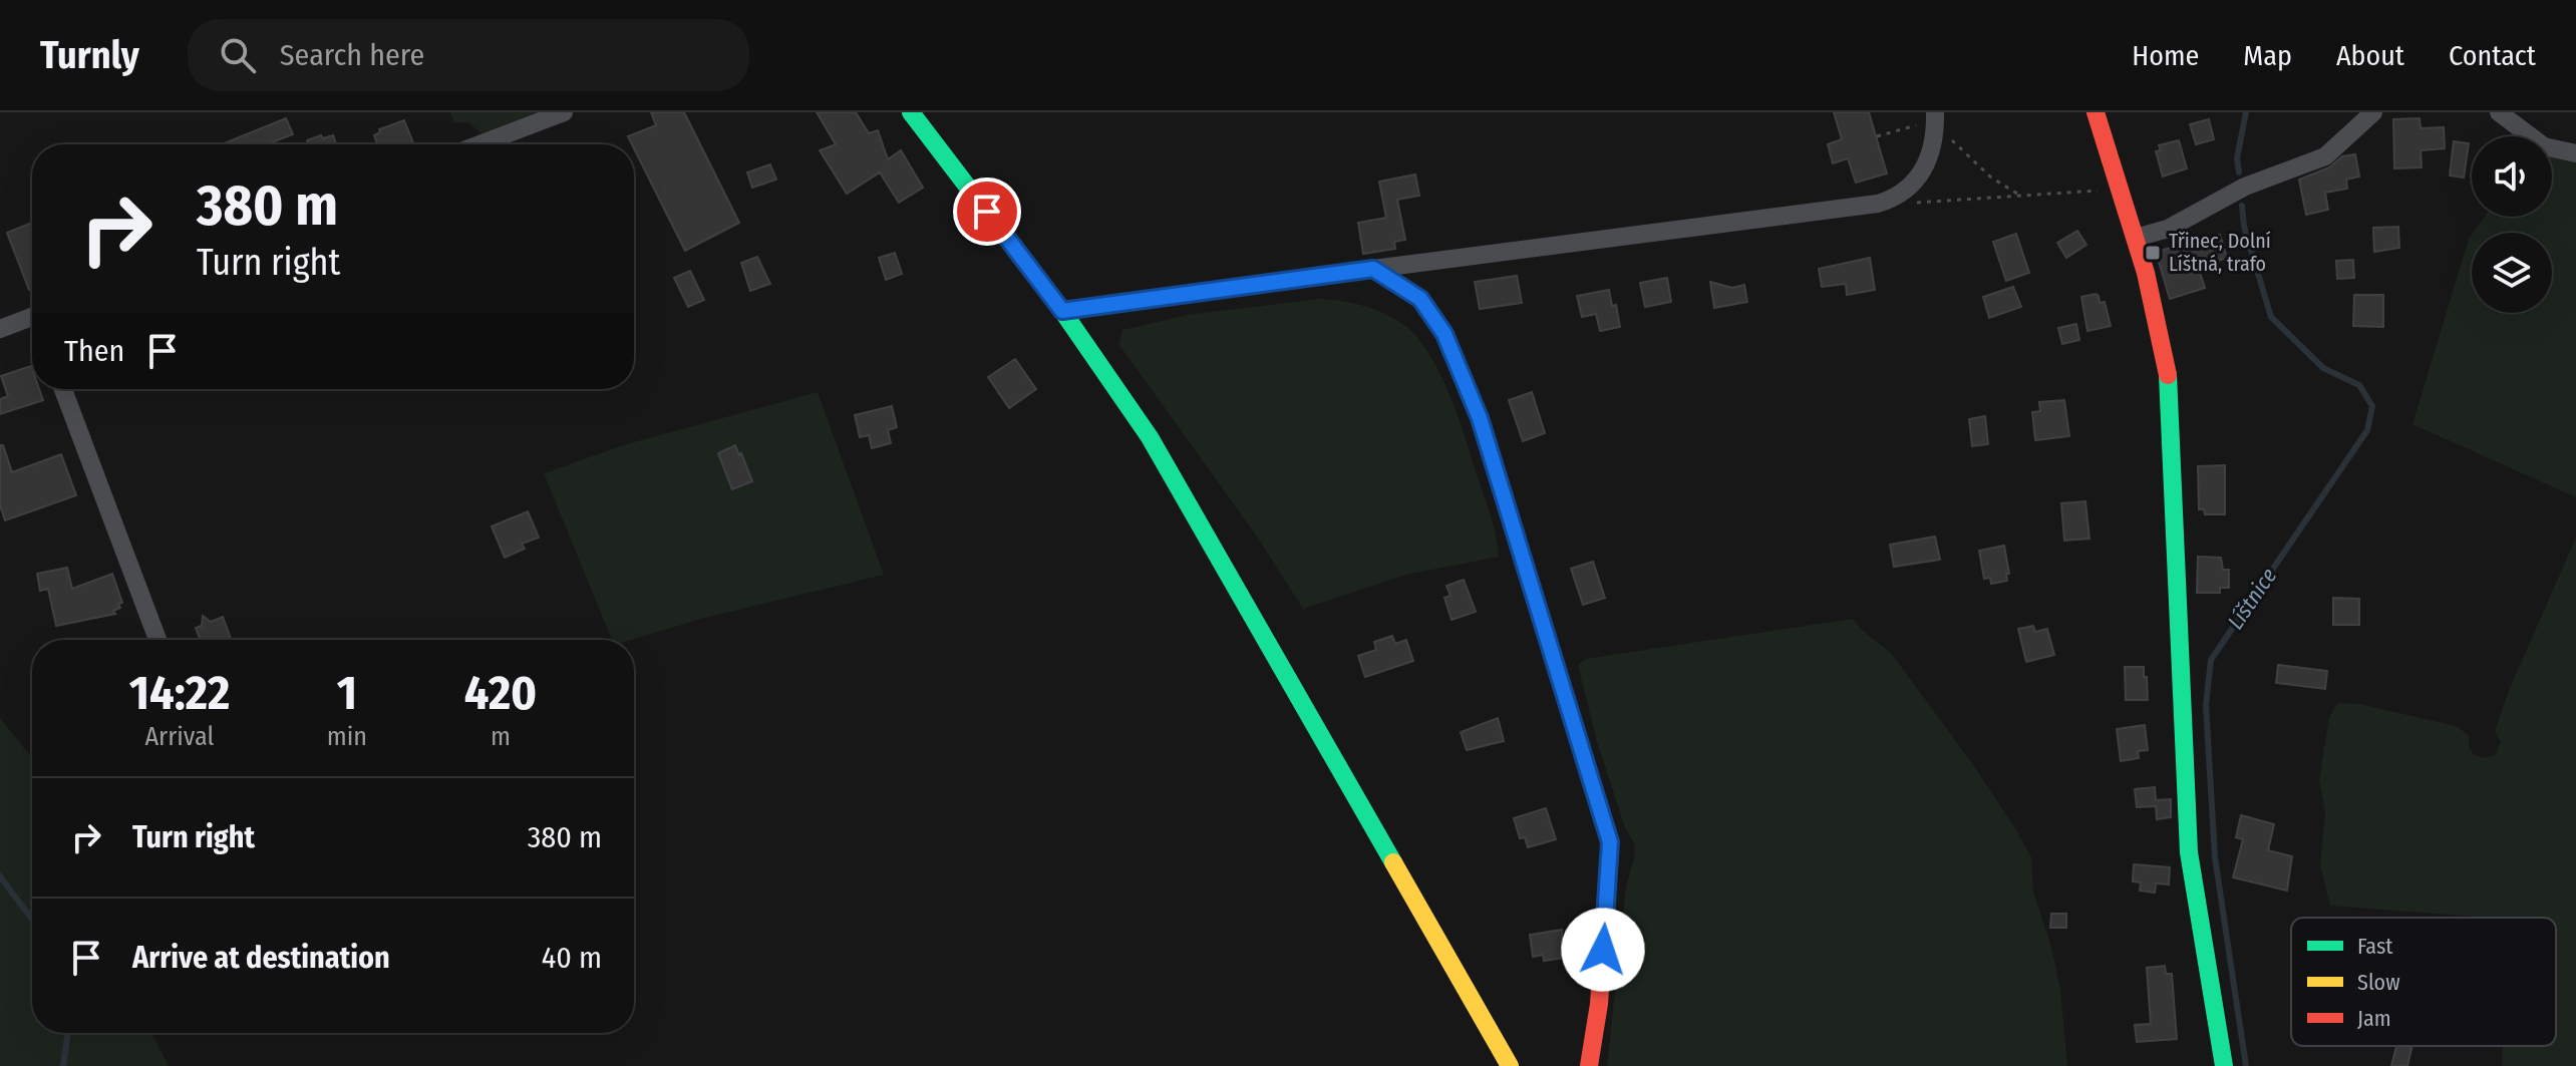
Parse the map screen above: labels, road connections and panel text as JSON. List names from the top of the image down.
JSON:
{
  "water": ["Líštnice"],
  "places": {
    "transit": ["Třinec, Dolní Líštná, trafo"]
  },
  "legend": ["Fast", "Slow", "Jam"],
  "page": {
    "header": "Turnly",
    "search": "Search here",
    "nav": [
      "Home",
      "Map",
      "About",
      "Contact"
    ],
    "turn": ["380 m", "Turn right"],
    "then": "Then",
    "eta": [
      "14:22",
      "Arrival",
      "1",
      "min",
      "420",
      "m"
    ],
    "list": [
      {
        "name": "Turn right",
        "value": "380 m"
      },
      {
        "name": "Arrive at destination",
        "value": "40 m"
      }
    ]
  }
}
